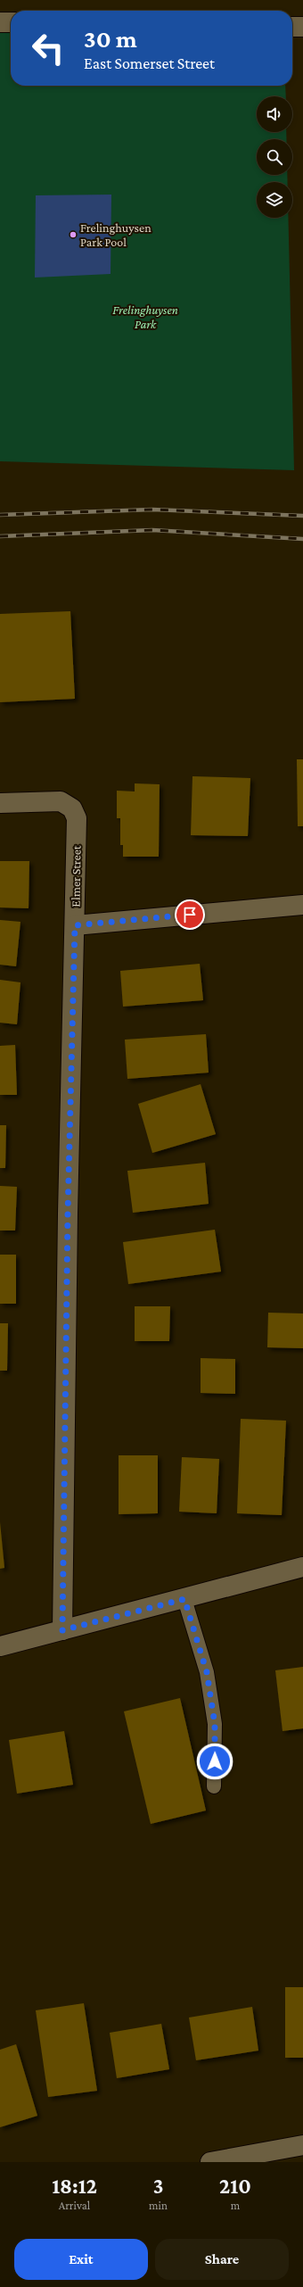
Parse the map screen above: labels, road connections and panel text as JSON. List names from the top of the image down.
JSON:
{
  "streets": {
    "street": ["Elmer Street"]
  },
  "parks": ["Frelinghuysen Park"],
  "places": ["Frelinghuysen Park Pool"],
  "page": {
    "turn": ["30 m", "East Somerset Street"],
    "eta": [
      "18:12",
      "Arrival",
      "3",
      "min",
      "210",
      "m"
    ],
    "buttons": ["Exit", "Share"]
  }
}
